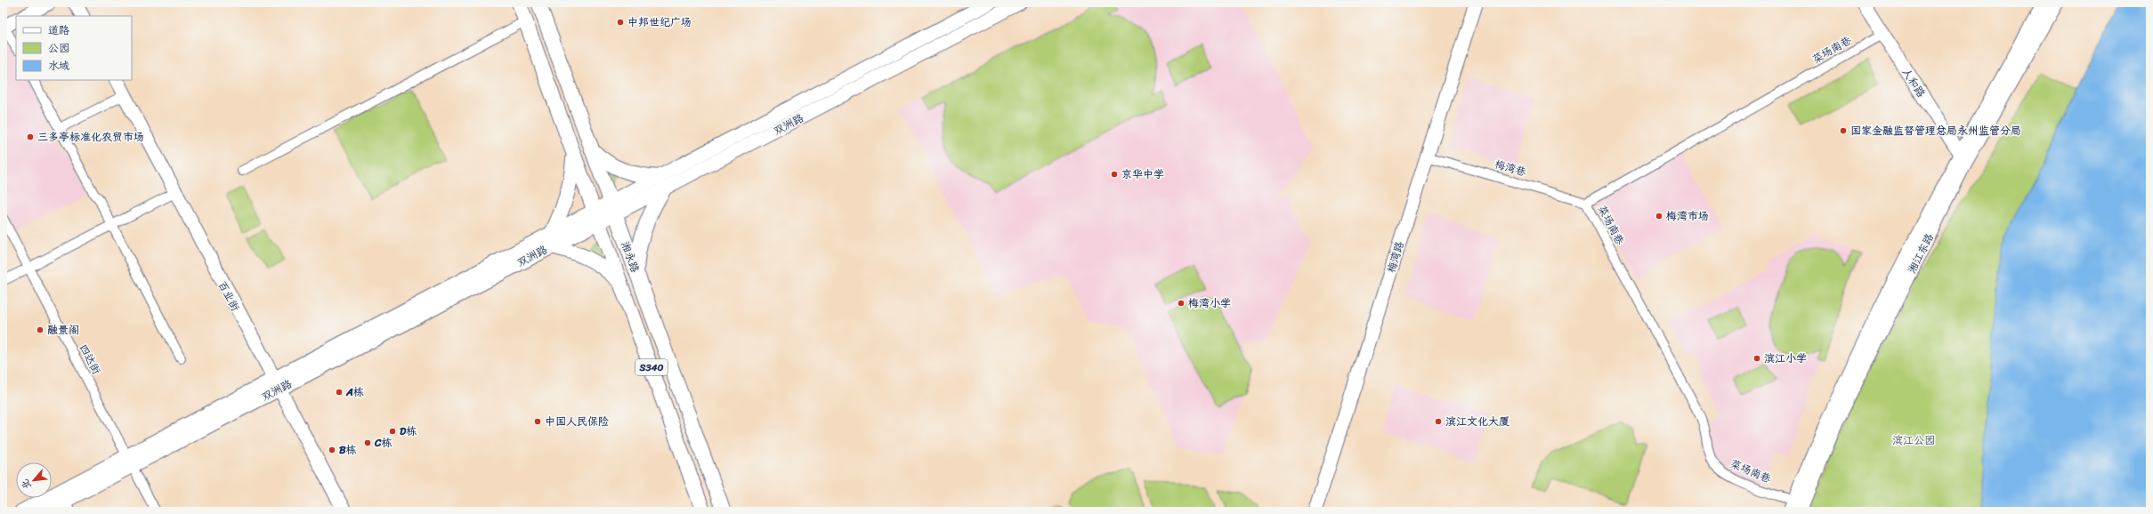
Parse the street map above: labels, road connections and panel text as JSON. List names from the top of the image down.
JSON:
{
  "streets": {
    "main road": [
      "人和路",
      "双洲路",
      "湘江东路",
      "湘永路",
      "梅湾路",
      "百业街",
      "S340"
    ],
    "street": ["菜场南巷", "梅湾巷", "四达街"]
  },
  "crossings": [
    ["菜场南巷", "人和路"],
    ["菜场南巷", "梅湾巷"],
    ["菜场南巷", "湘江东路"],
    ["人和路", "湘江东路"],
    ["双洲路", "湘永路"],
    ["双洲路", "百业街"],
    ["双洲路", "四达街"],
    ["梅湾巷", "梅湾路"]
  ],
  "parks": ["滨江公园"],
  "places": [
    "中邦世纪广场",
    "国家金融监督管理总局永州监管分局",
    "三多亭标准化农贸市场",
    "京华中学",
    "梅湾市场",
    "梅湾小学",
    "融景阁",
    "滨江小学",
    "A栋",
    "中国人民保险",
    "滨江文化大厦",
    "D栋",
    "C栋",
    "B栋"
  ],
  "legend": ["道路", "公园", "水域"],
  "north": "bottom left"
}
